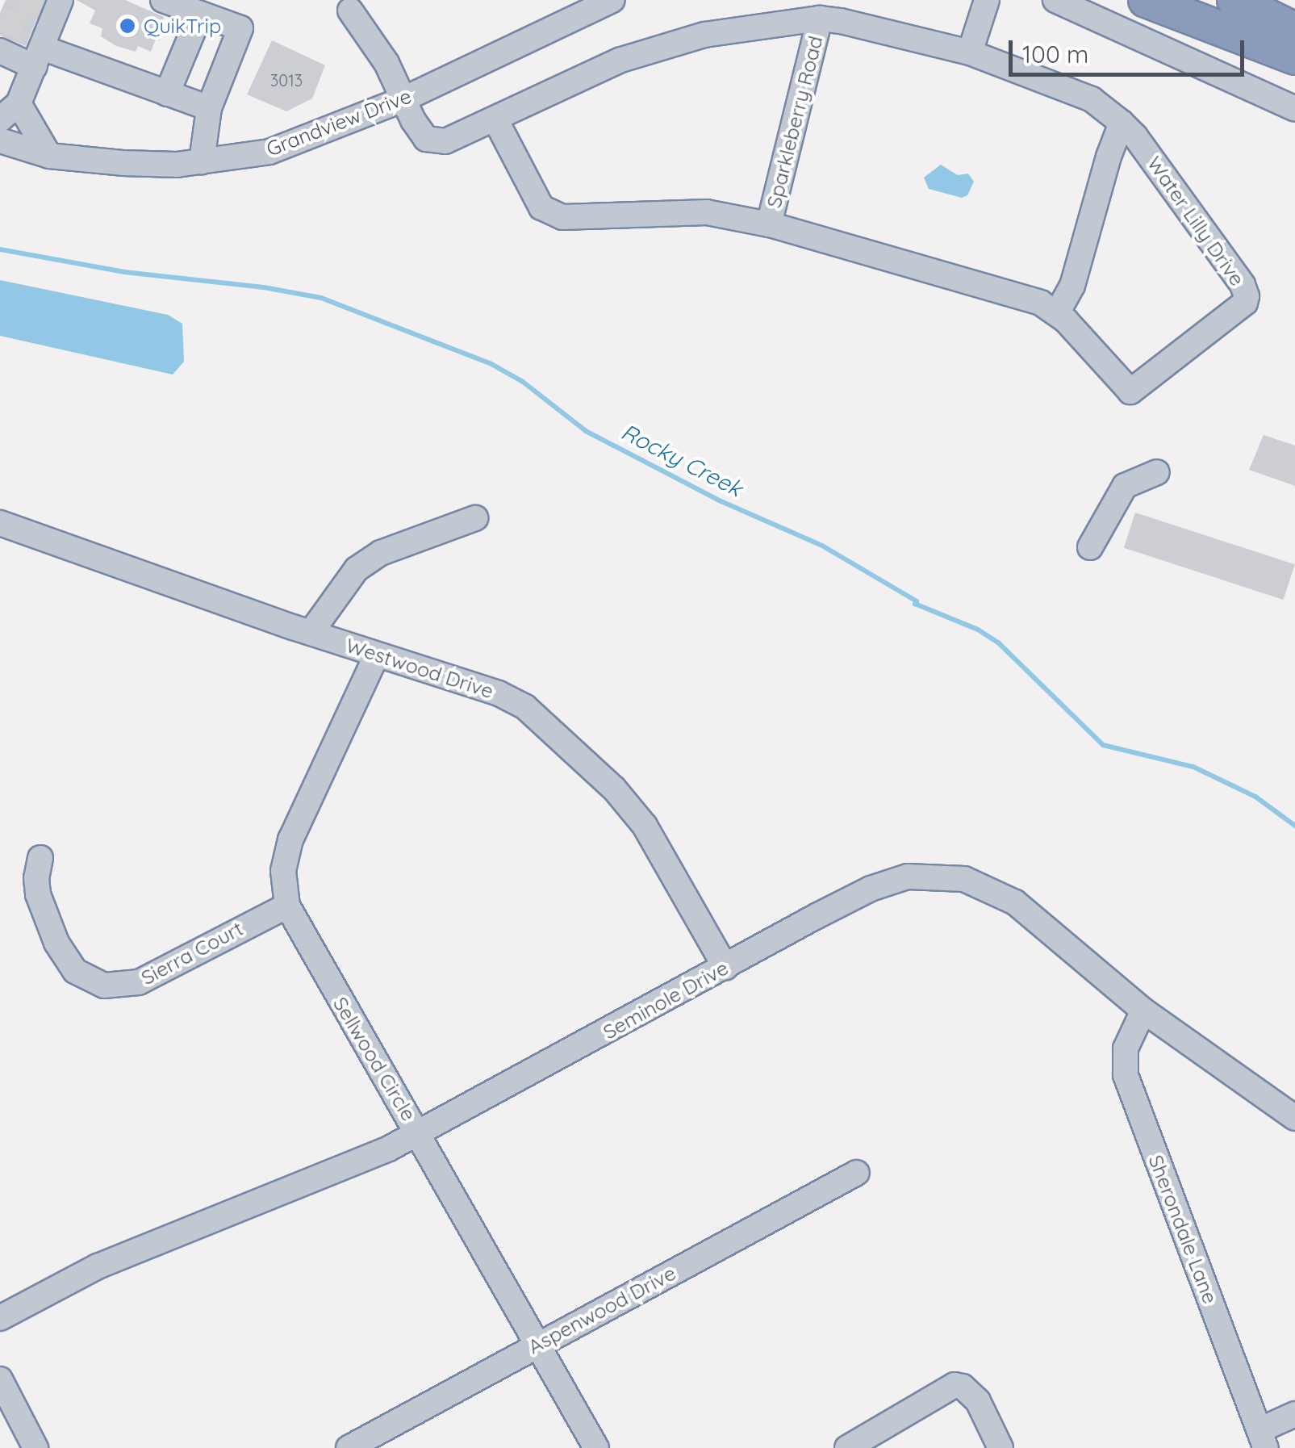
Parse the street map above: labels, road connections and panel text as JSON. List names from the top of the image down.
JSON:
{
  "streets": {
    "street": [
      "Sparkleberry Road",
      "Grandview Drive",
      "Water Lilly Drive",
      "Westwood Drive",
      "Sierra Court",
      "Seminole Drive",
      "Sellwood Circle",
      "Sherondale Lane",
      "Aspenwood Drive"
    ]
  },
  "crossings": [
    ["Sparkleberry Road", "Water Lilly Drive"],
    ["Grandview Drive", "Water Lilly Drive"],
    ["Westwood Drive", "Seminole Drive"],
    ["Westwood Drive", "Sellwood Circle"],
    ["Sierra Court", "Sellwood Circle"],
    ["Seminole Drive", "Sellwood Circle"],
    ["Seminole Drive", "Sherondale Lane"],
    ["Sellwood Circle", "Aspenwood Drive"]
  ],
  "water": ["Rocky Creek"],
  "places": ["QuikTrip"],
  "house_numbers": ["3013"],
  "scale_bar": "100 m"
}
